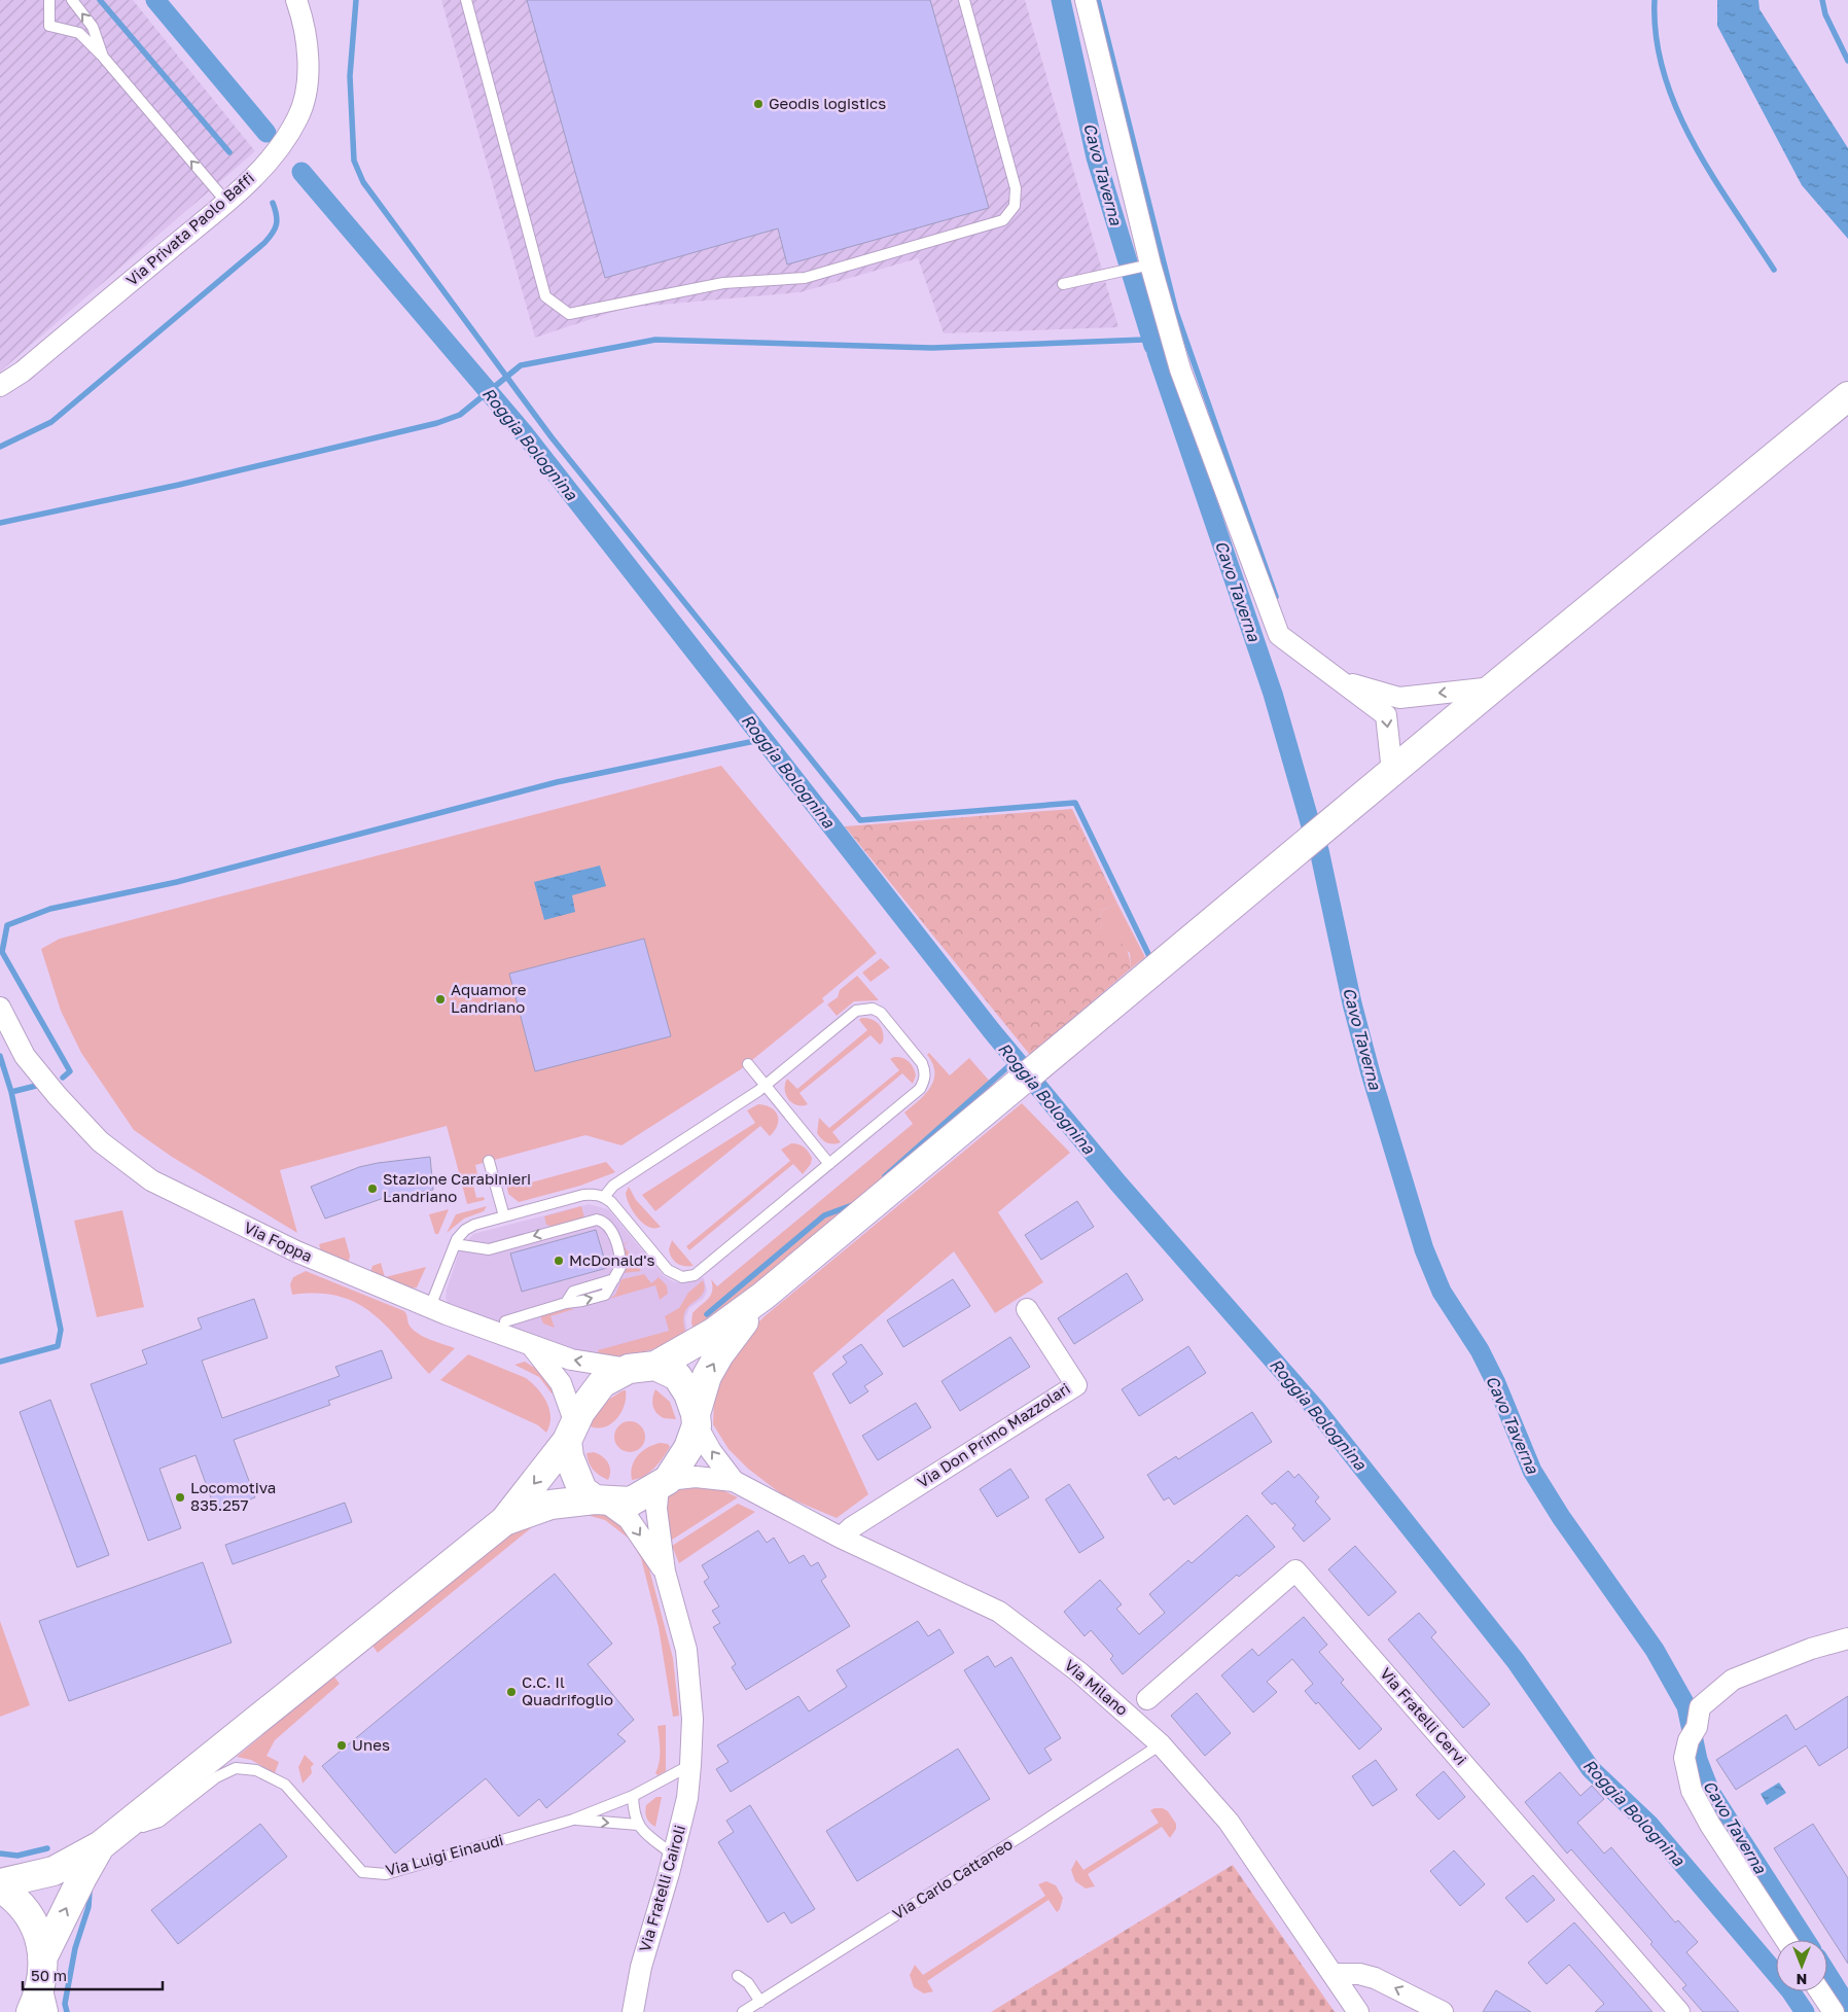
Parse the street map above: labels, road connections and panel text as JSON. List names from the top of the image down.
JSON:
{
  "streets": {
    "street": [
      "Via Privata Paolo Baffi",
      "Via Foppa",
      "Via Don Primo Mazzolari",
      "Via Milano",
      "Via Fratelli Cervi",
      "Via Fratelli Cairoli"
    ],
    "lane": ["Via Luigi Einaudi", "Via Carlo Cattaneo"]
  },
  "crossings": [
    ["Via Foppa", "Via Milano"],
    ["Via Don Primo Mazzolari", "Via Milano"],
    ["Via Milano", "Via Carlo Cattaneo"],
    ["Via Luigi Einaudi", "Via Fratelli Cairoli"]
  ],
  "water": ["Cavo Taverna", "Roggia Bolognina"],
  "places": [
    "Geodis logistics",
    "Aquamore Landriano",
    "Stazione Carabinieri Landriano",
    "McDonald's",
    "Locomotiva 835.257",
    "C.C. Il Quadrifoglio",
    "Unes"
  ],
  "scale_bar": "50 m",
  "north": "bottom"
}
